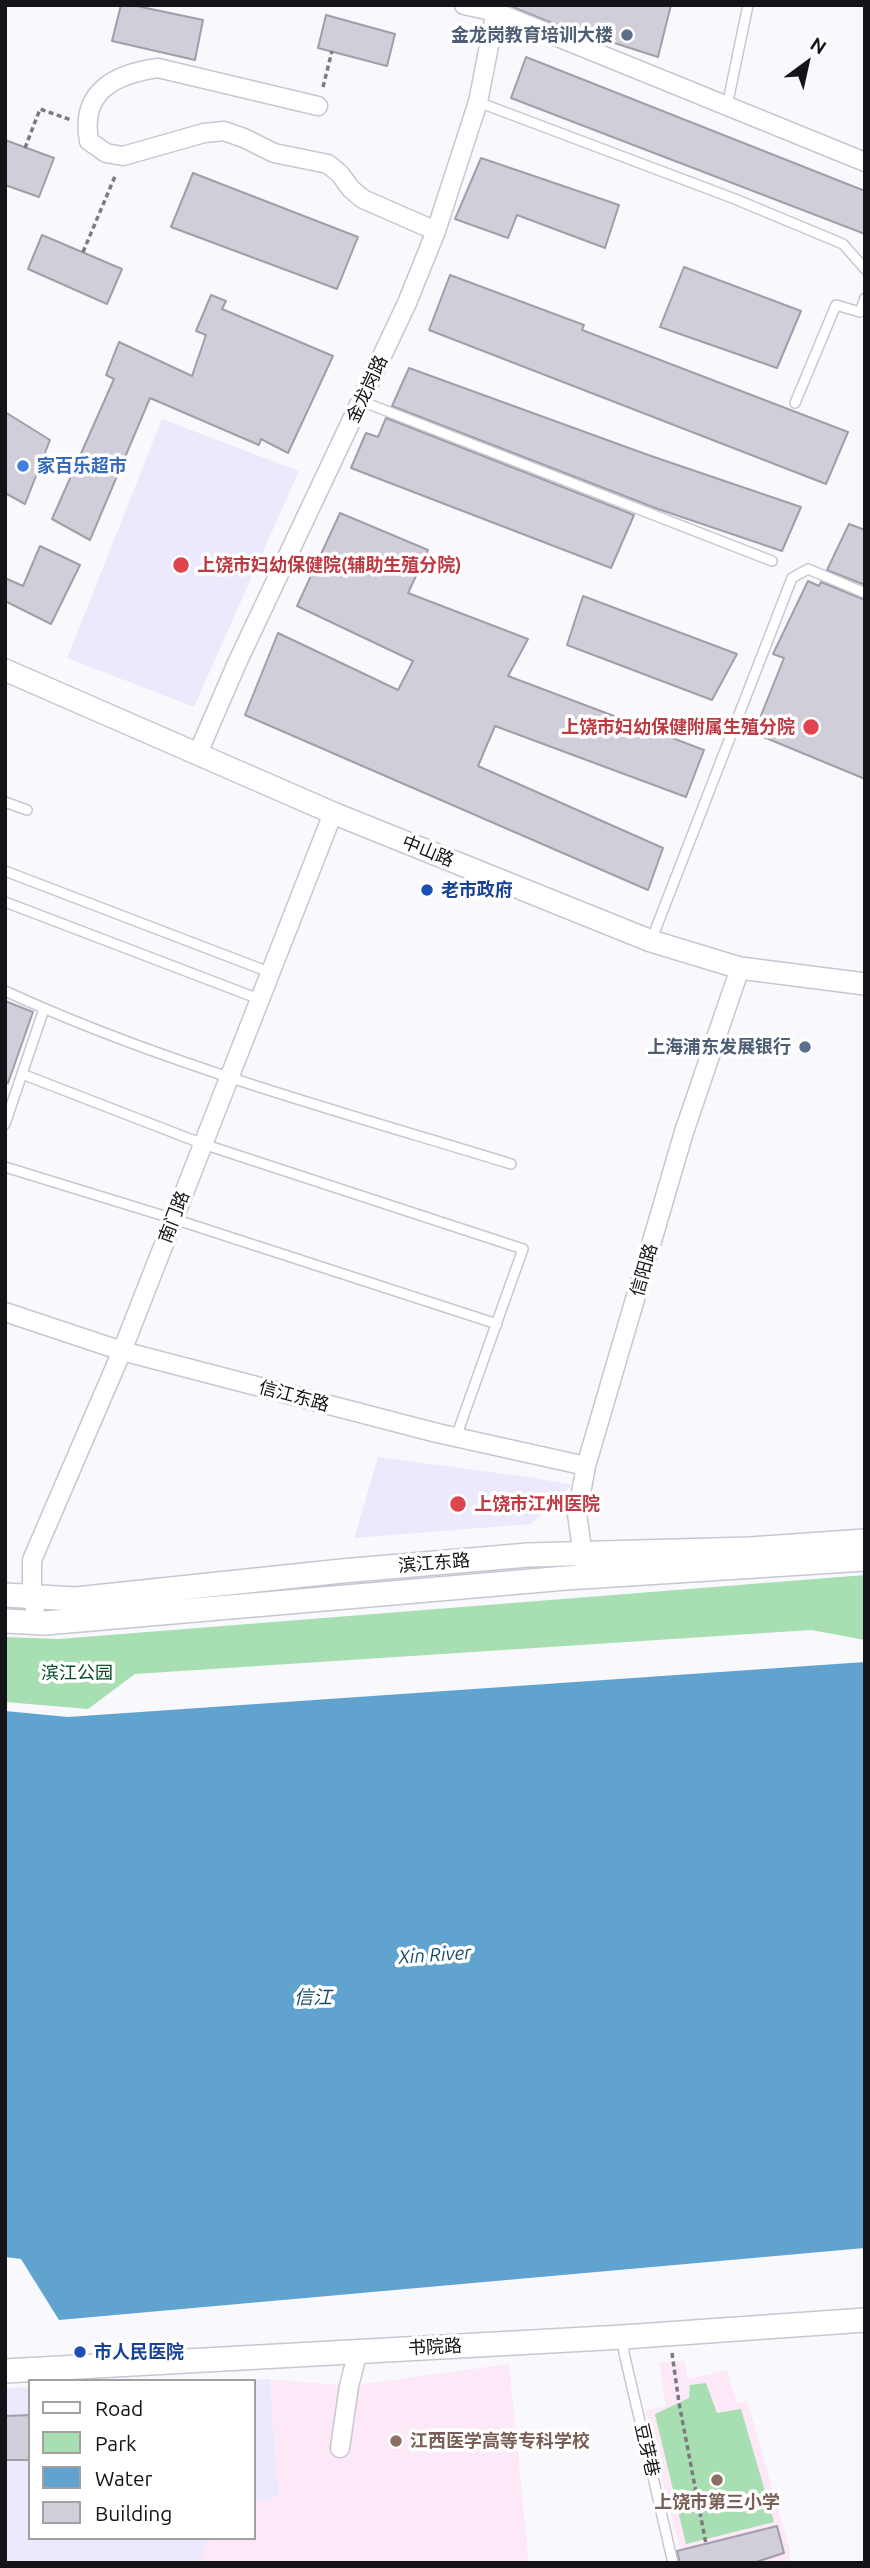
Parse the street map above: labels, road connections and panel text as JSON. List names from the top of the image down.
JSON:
{
  "streets": {
    "main road": ["滨江东路", "书院路"],
    "street": [
      "金龙岗路",
      "中山路",
      "南门路",
      "信阳路",
      "信江东路"
    ],
    "lane": ["豆芽巷"]
  },
  "crossings": [
    ["金龙岗路", "中山路"],
    ["中山路", "南门路"],
    ["中山路", "信阳路"],
    ["南门路", "信江东路"],
    ["南门路", "滨江东路"],
    ["信阳路", "信江东路"],
    ["信阳路", "滨江东路"],
    ["书院路", "豆芽巷"]
  ],
  "water": ["Xin River", "信江"],
  "parks": ["滨江公园"],
  "places": [
    "金龙岗教育培训大楼",
    "家百乐超市",
    "上饶市妇幼保健院(辅助生殖分院)",
    "上饶市妇幼保健附属生殖分院",
    "老市政府",
    "上海浦东发展银行",
    "上饶市江州医院",
    "市人民医院",
    "江西医学高等专科学校",
    "上饶市第三小学"
  ],
  "legend": [
    "Road",
    "Park",
    "Water",
    "Building"
  ],
  "north": "top right"
}
